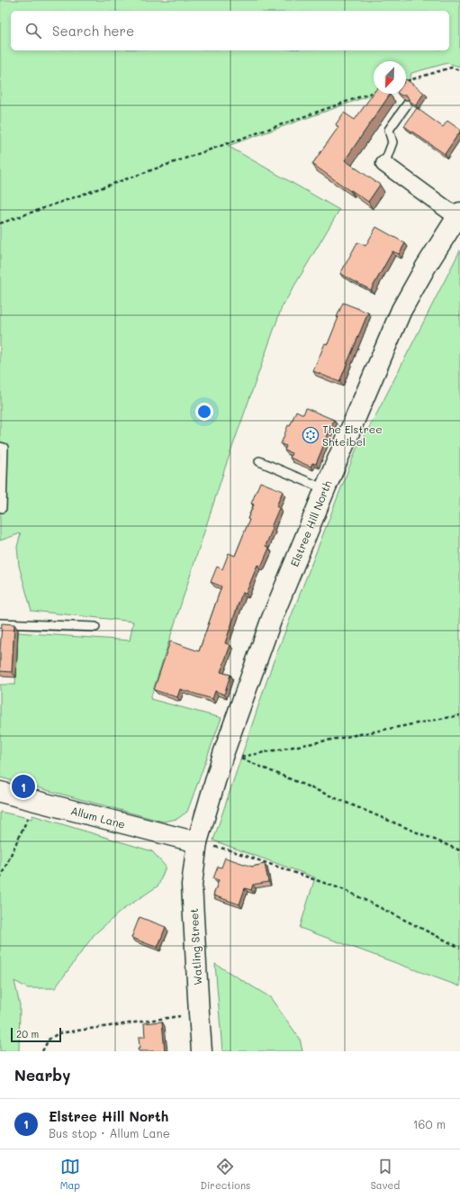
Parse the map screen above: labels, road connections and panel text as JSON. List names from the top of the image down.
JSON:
{
  "streets": {
    "main road": ["Elstree Hill North", "Allum Lane", "Watling Street"]
  },
  "crossings": [
    ["Elstree Hill North", "Allum Lane"],
    ["Elstree Hill North", "Watling Street"],
    ["Allum Lane", "Watling Street"]
  ],
  "places": {
    "synagogue": ["The Elstree Shteibel"]
  },
  "scale_bar": "20 m",
  "north": "bottom left",
  "page": {
    "search": "Search here",
    "pins": "1",
    "scale": "20 m",
    "heading": "Nearby",
    "list": [
      {
        "mark": "1",
        "name": "Elstree Hill North",
        "note": "Bus stop · Allum Lane",
        "value": "160 m"
      }
    ],
    "nav": ["Map", "Directions", "Saved"]
  }
}
